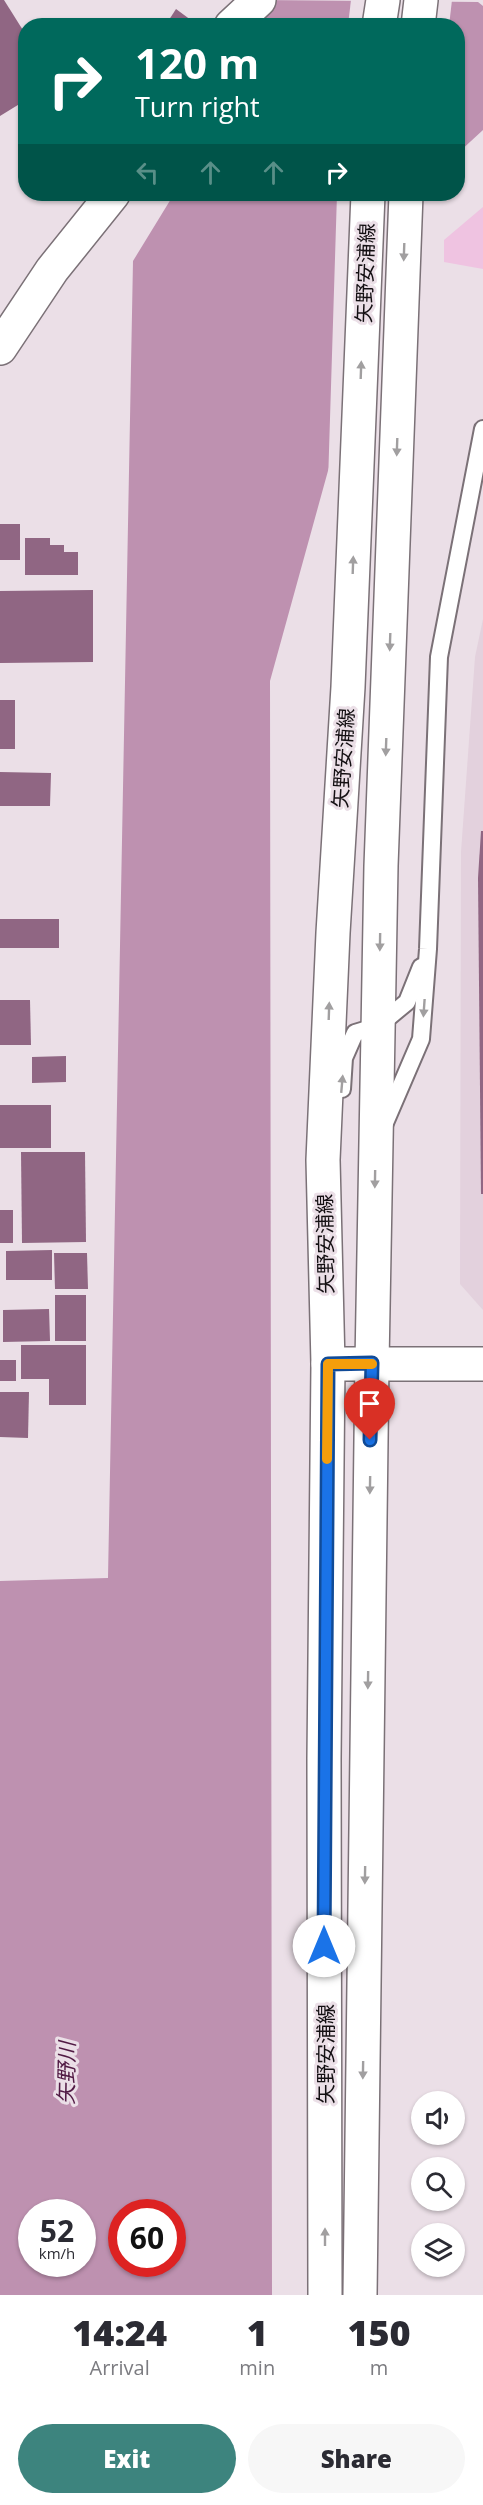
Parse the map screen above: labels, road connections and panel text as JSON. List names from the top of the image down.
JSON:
{
  "streets": {
    "main road": ["矢野安浦線"]
  },
  "water": ["矢野川"],
  "page": {
    "turn": ["120 m", "Turn right"],
    "speed": "52 km/h",
    "limit": "60",
    "eta": [
      "14:24",
      "Arrival",
      "1",
      "min",
      "150",
      "m"
    ],
    "buttons": ["Exit", "Share"]
  }
}
